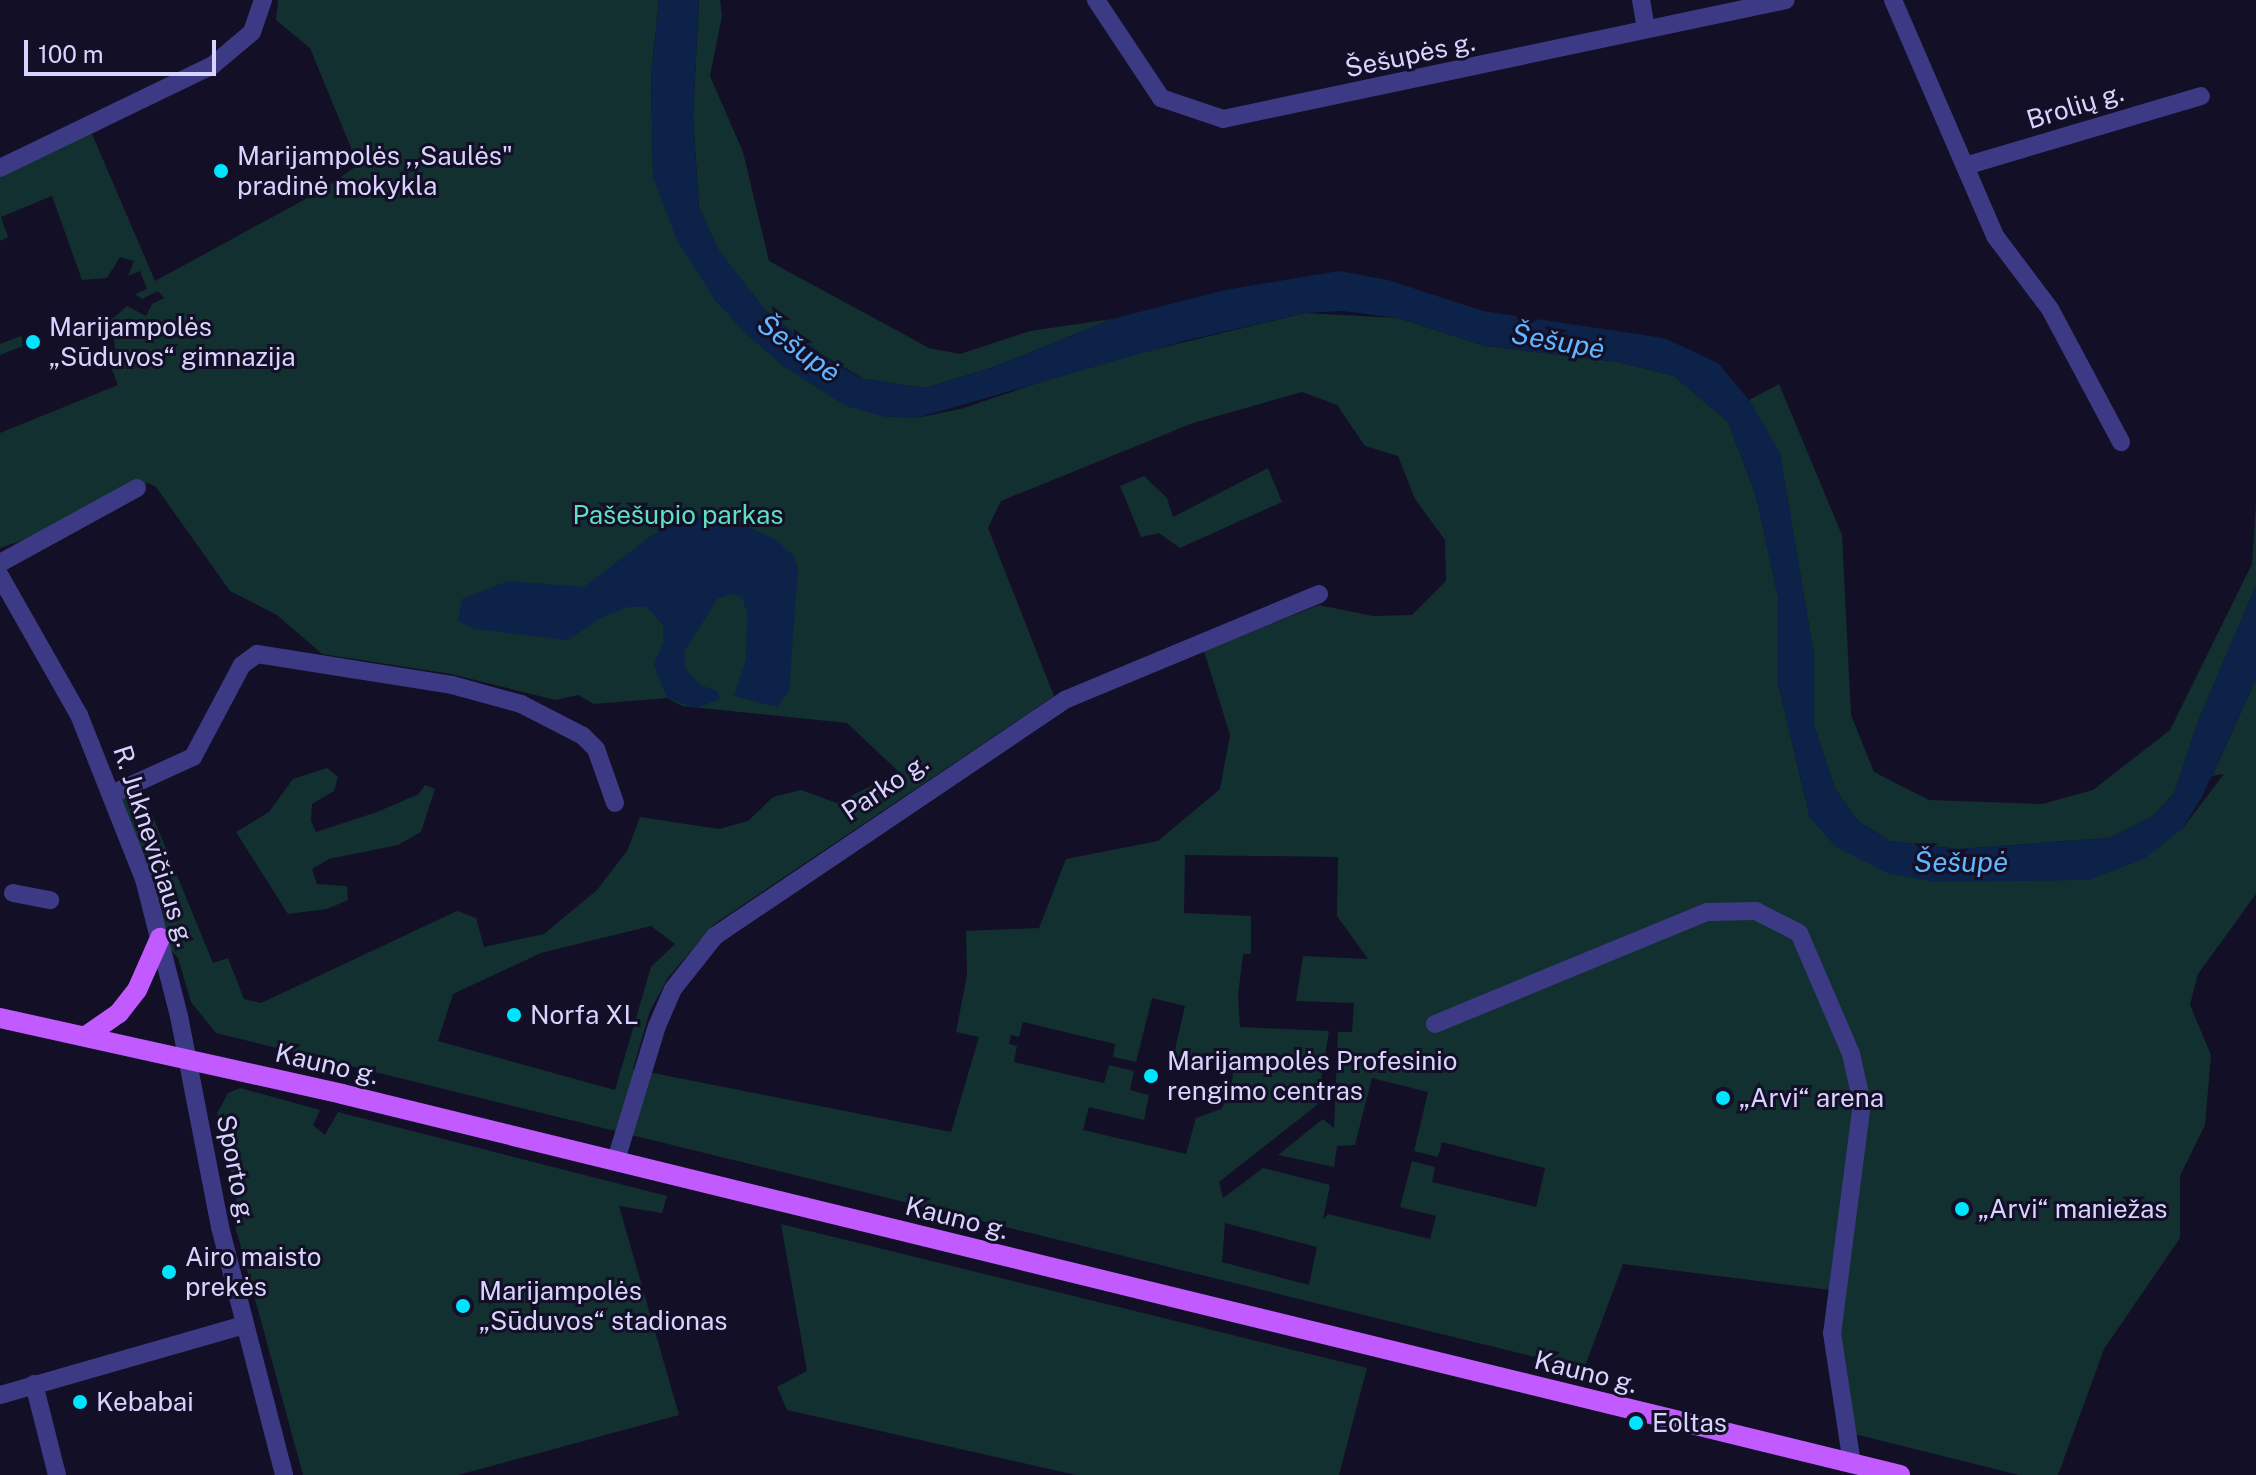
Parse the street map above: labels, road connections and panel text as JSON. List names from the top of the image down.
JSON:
{
  "streets": {
    "main road": ["Kauno g."],
    "street": [
      "Šešupės g.",
      "Brolių g.",
      "Parko g.",
      "R. Juknevičiaus g.",
      "Sporto g."
    ]
  },
  "crossings": [
    ["Parko g.", "Kauno g."],
    ["R. Juknevičiaus g.", "Kauno g."],
    ["R. Juknevičiaus g.", "Sporto g."],
    ["Kauno g.", "Sporto g."]
  ],
  "water": ["Šešupė"],
  "parks": ["Pašešupio parkas"],
  "places": [
    "Marijampolės ,,Saulės\" pradinė mokykla",
    "Marijampolės „Sūduvos“ gimnazija",
    "Norfa XL",
    "Marijampolės Profesinio rengimo centras",
    "„Arvi“ arena",
    "„Arvi“ maniežas",
    "Airo maisto prekės",
    "Marijampolės „Sūduvos“ stadionas",
    "Kebabai",
    "Eoltas"
  ],
  "scale_bar": "100 m"
}
